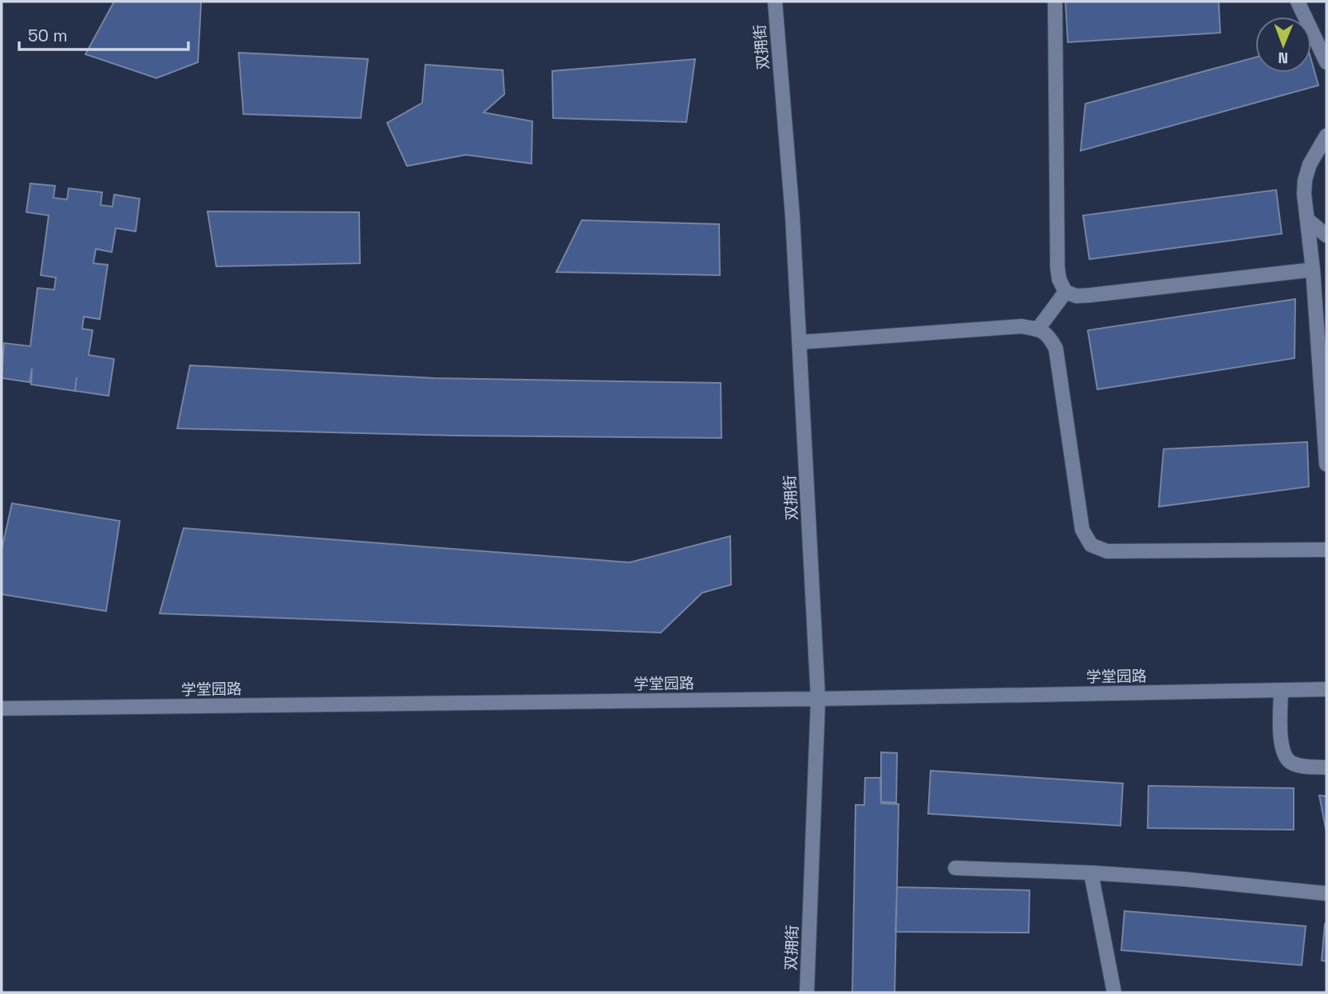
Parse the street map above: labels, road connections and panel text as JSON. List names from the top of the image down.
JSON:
{
  "streets": {
    "street": ["双拥街", "学堂园路"]
  },
  "crossings": [
    ["双拥街", "学堂园路"]
  ],
  "scale_bar": "50 m",
  "north": "bottom"
}
